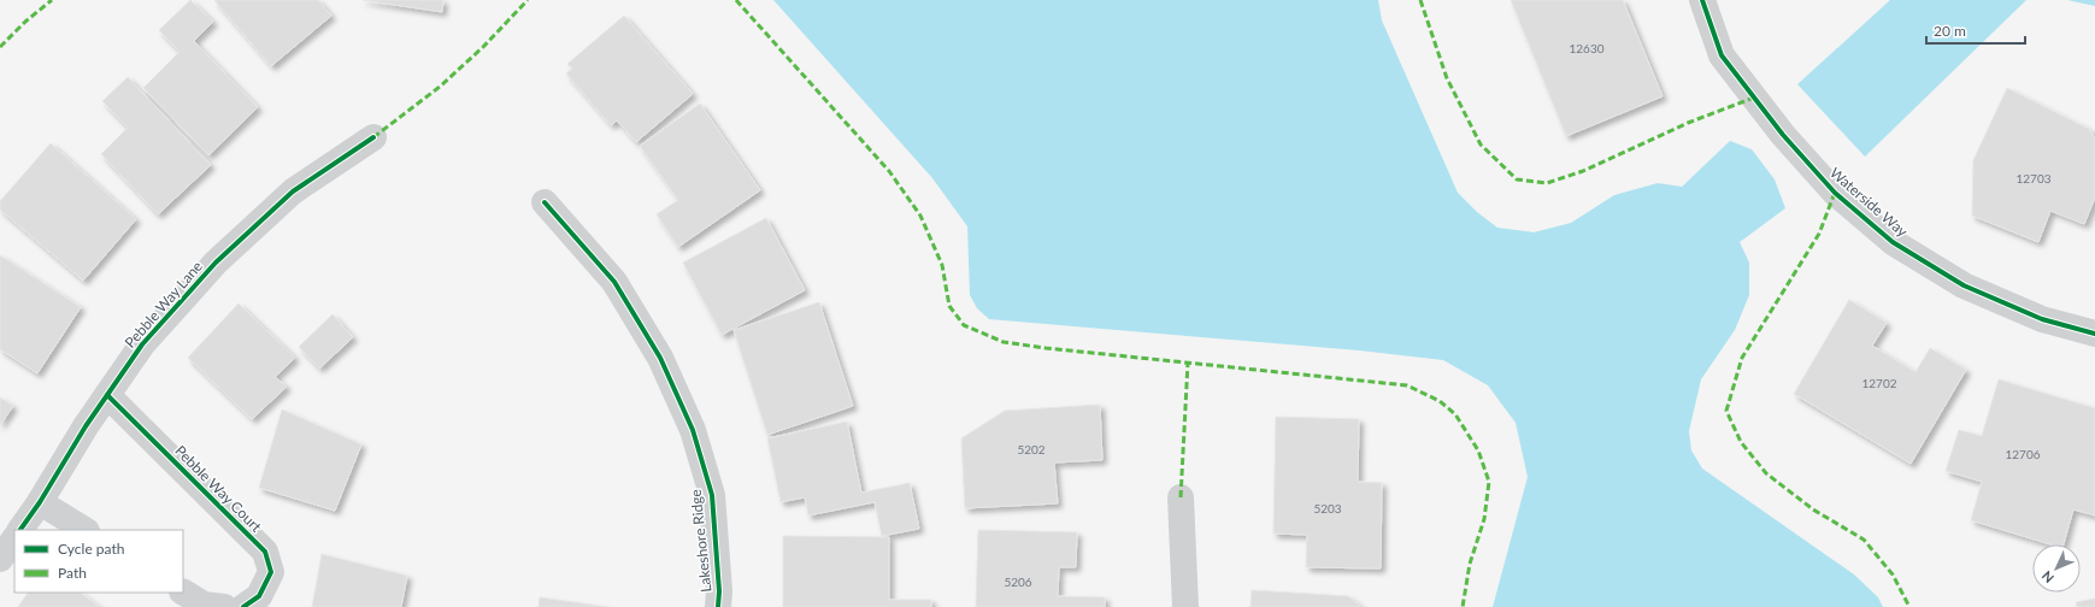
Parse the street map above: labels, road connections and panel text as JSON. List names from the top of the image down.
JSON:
{
  "streets": {
    "street": [
      "Waterside Way",
      "Pebble Way Lane",
      "Pebble Way Court",
      "Lakeshore Ridge"
    ]
  },
  "crossings": [
    ["Pebble Way Lane", "Pebble Way Court"]
  ],
  "house_numbers": [
    "12630",
    "12703",
    "12702",
    "5202",
    "12706",
    "5203",
    "5206"
  ],
  "legend": ["Cycle path", "Path"],
  "scale_bar": "20 m",
  "north": "bottom left"
}
